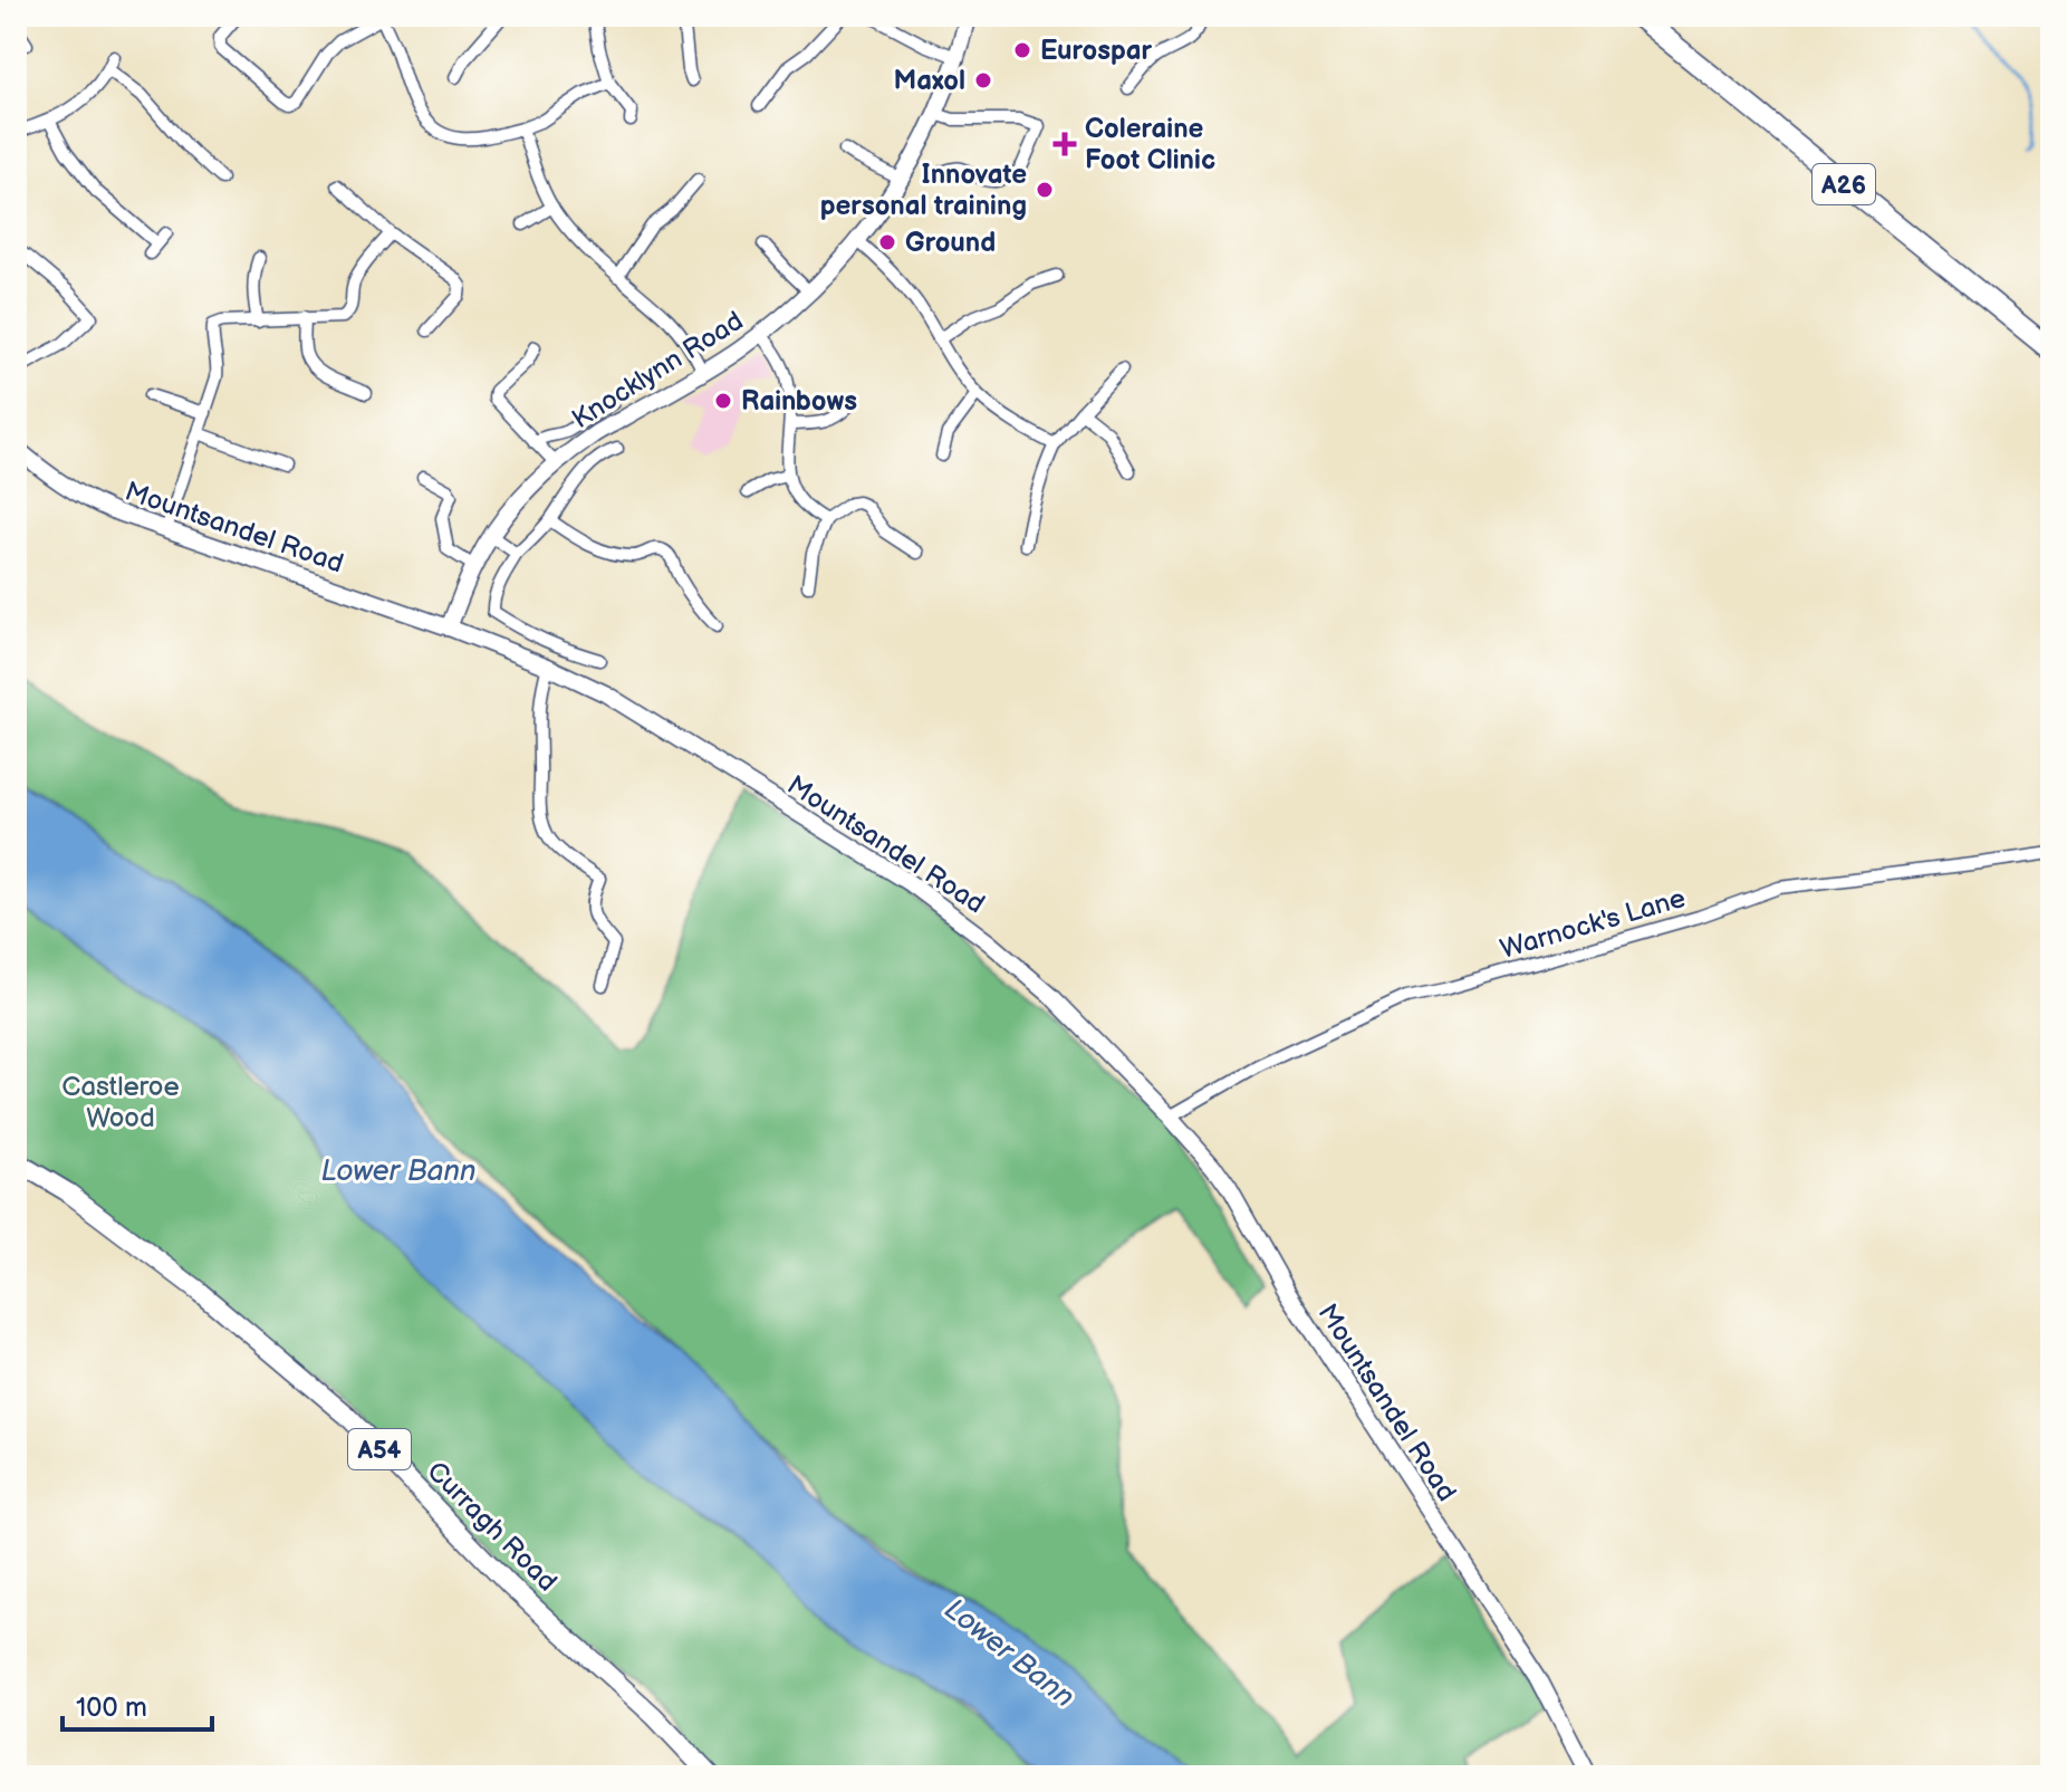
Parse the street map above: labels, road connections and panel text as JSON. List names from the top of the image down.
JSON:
{
  "streets": {
    "highway": ["A26"],
    "main road": ["A54", "Curragh Road"],
    "street": ["Knocklynn Road", "Mountsandel Road", "Warnock's Lane"]
  },
  "crossings": [
    ["Knocklynn Road", "Mountsandel Road"],
    ["Mountsandel Road", "Warnock's Lane"]
  ],
  "water": ["Lower Bann"],
  "parks": ["Castleroe Wood"],
  "places": {
    "other": [
      "Eurospar",
      "Maxol",
      "Innovate personal training",
      "Ground",
      "Rainbows"
    ],
    "health": ["Coleraine Foot Clinic"]
  },
  "scale_bar": "100 m"
}
